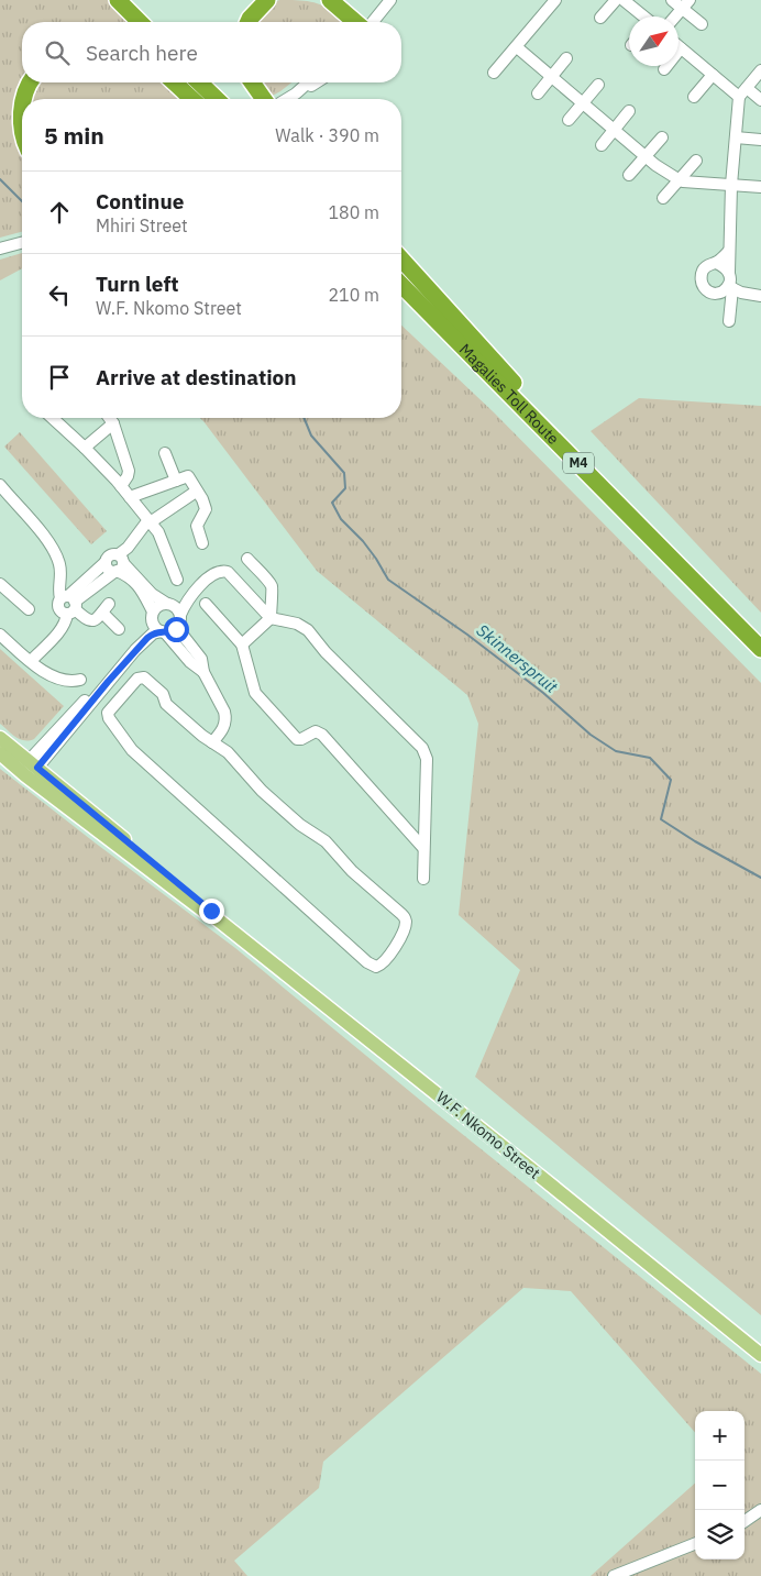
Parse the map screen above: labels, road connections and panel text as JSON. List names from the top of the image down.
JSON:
{
  "streets": {
    "highway": ["Magalies Toll Route", "M4"],
    "main road": ["W.F. Nkomo Street"]
  },
  "water": ["Skinnerspruit"],
  "north": "top right",
  "page": {
    "search": "Search here",
    "heading": ["5 min", "Walk · 390 m"],
    "list": [
      ["Continue", "Mhiri Street", "180 m"],
      ["Turn left", "W.F. Nkomo Street", "210 m"],
      "Arrive at destination"
    ],
    "map_buttons": ["+", "−"]
  }
}
